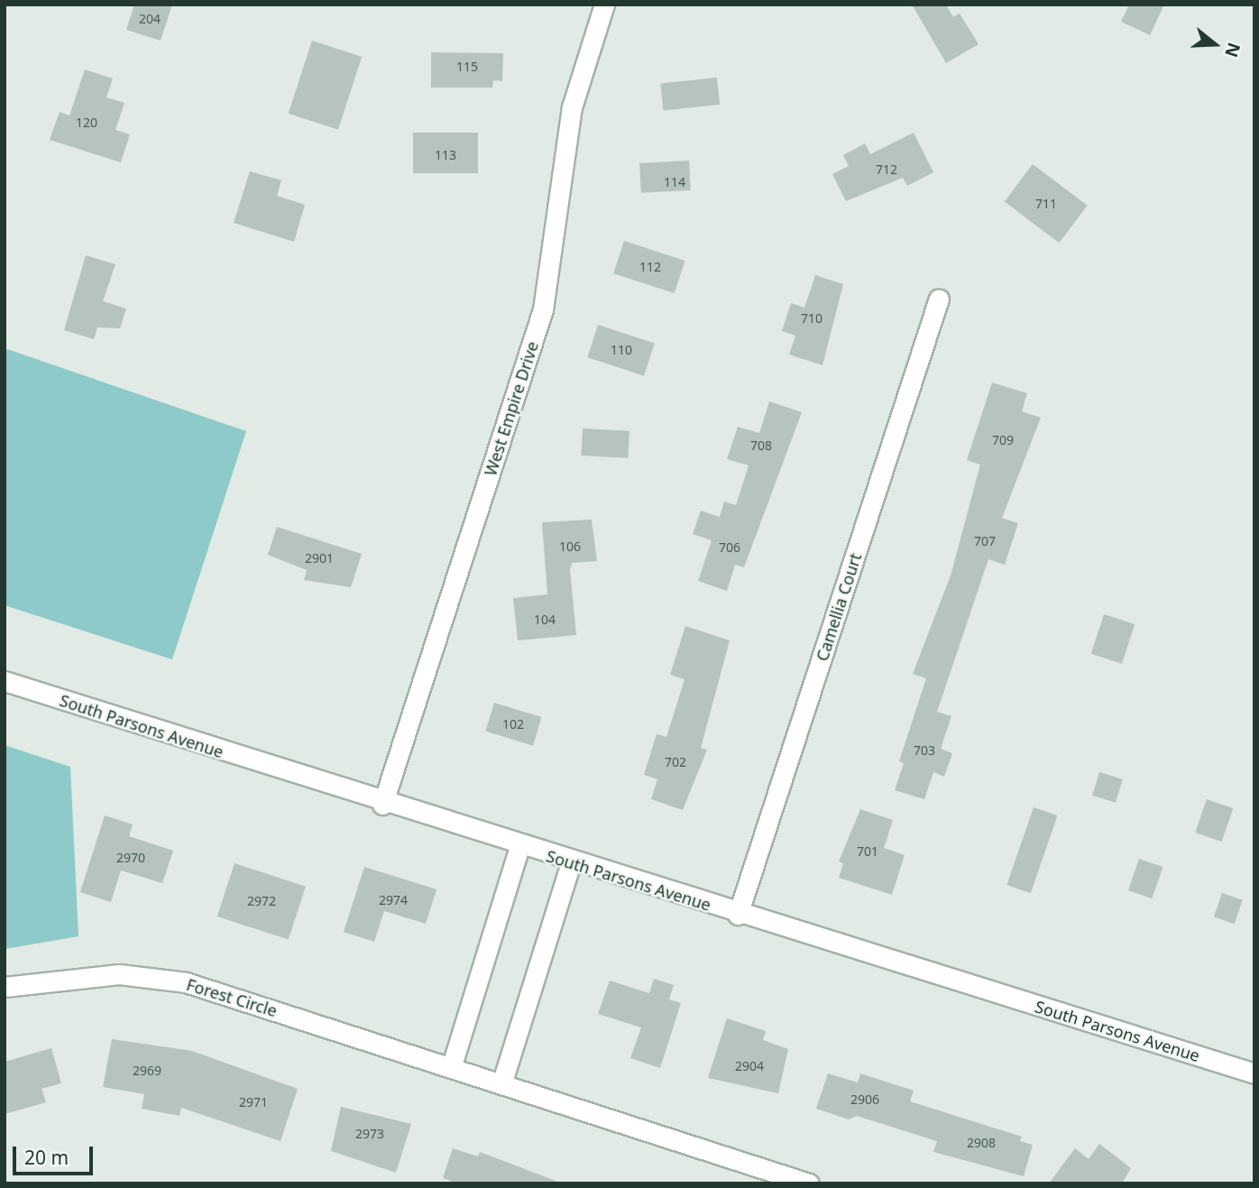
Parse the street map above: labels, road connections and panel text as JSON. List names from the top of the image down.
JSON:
{
  "streets": {
    "street": [
      "West Empire Drive",
      "Camellia Court",
      "South Parsons Avenue",
      "Forest Circle"
    ]
  },
  "crossings": [
    ["West Empire Drive", "South Parsons Avenue"],
    ["Camellia Court", "South Parsons Avenue"]
  ],
  "house_numbers": [
    "204",
    "115",
    "120",
    "113",
    "712",
    "114",
    "711",
    "112",
    "710",
    "110",
    "709",
    "708",
    "707",
    "106",
    "706",
    "2901",
    "104",
    "102",
    "703",
    "702",
    "701",
    "2970",
    "2974",
    "2972",
    "2904",
    "2969",
    "2906",
    "2971",
    "2973",
    "2908"
  ],
  "scale_bar": "20 m",
  "north": "right"
}
